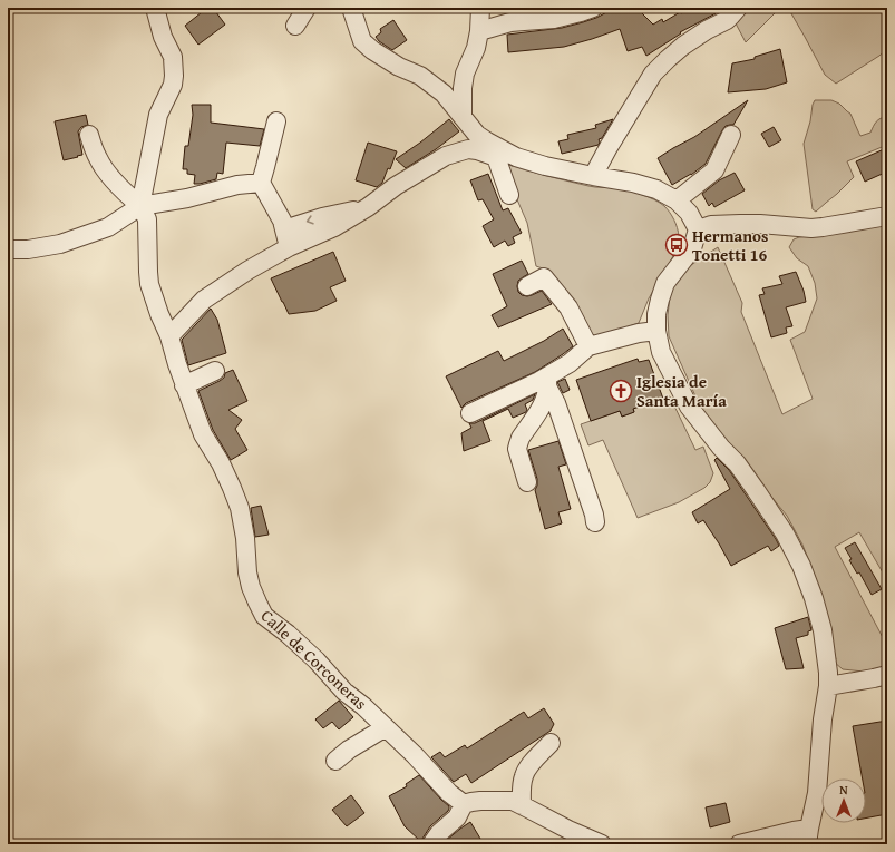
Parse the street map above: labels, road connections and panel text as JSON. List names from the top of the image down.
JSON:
{
  "streets": {
    "street": ["Calle de Corconeras"]
  },
  "places": {
    "bus stop": ["Hermanos Tonetti 16"],
    "church": ["Iglesia de Santa María"]
  },
  "north": "top"
}
